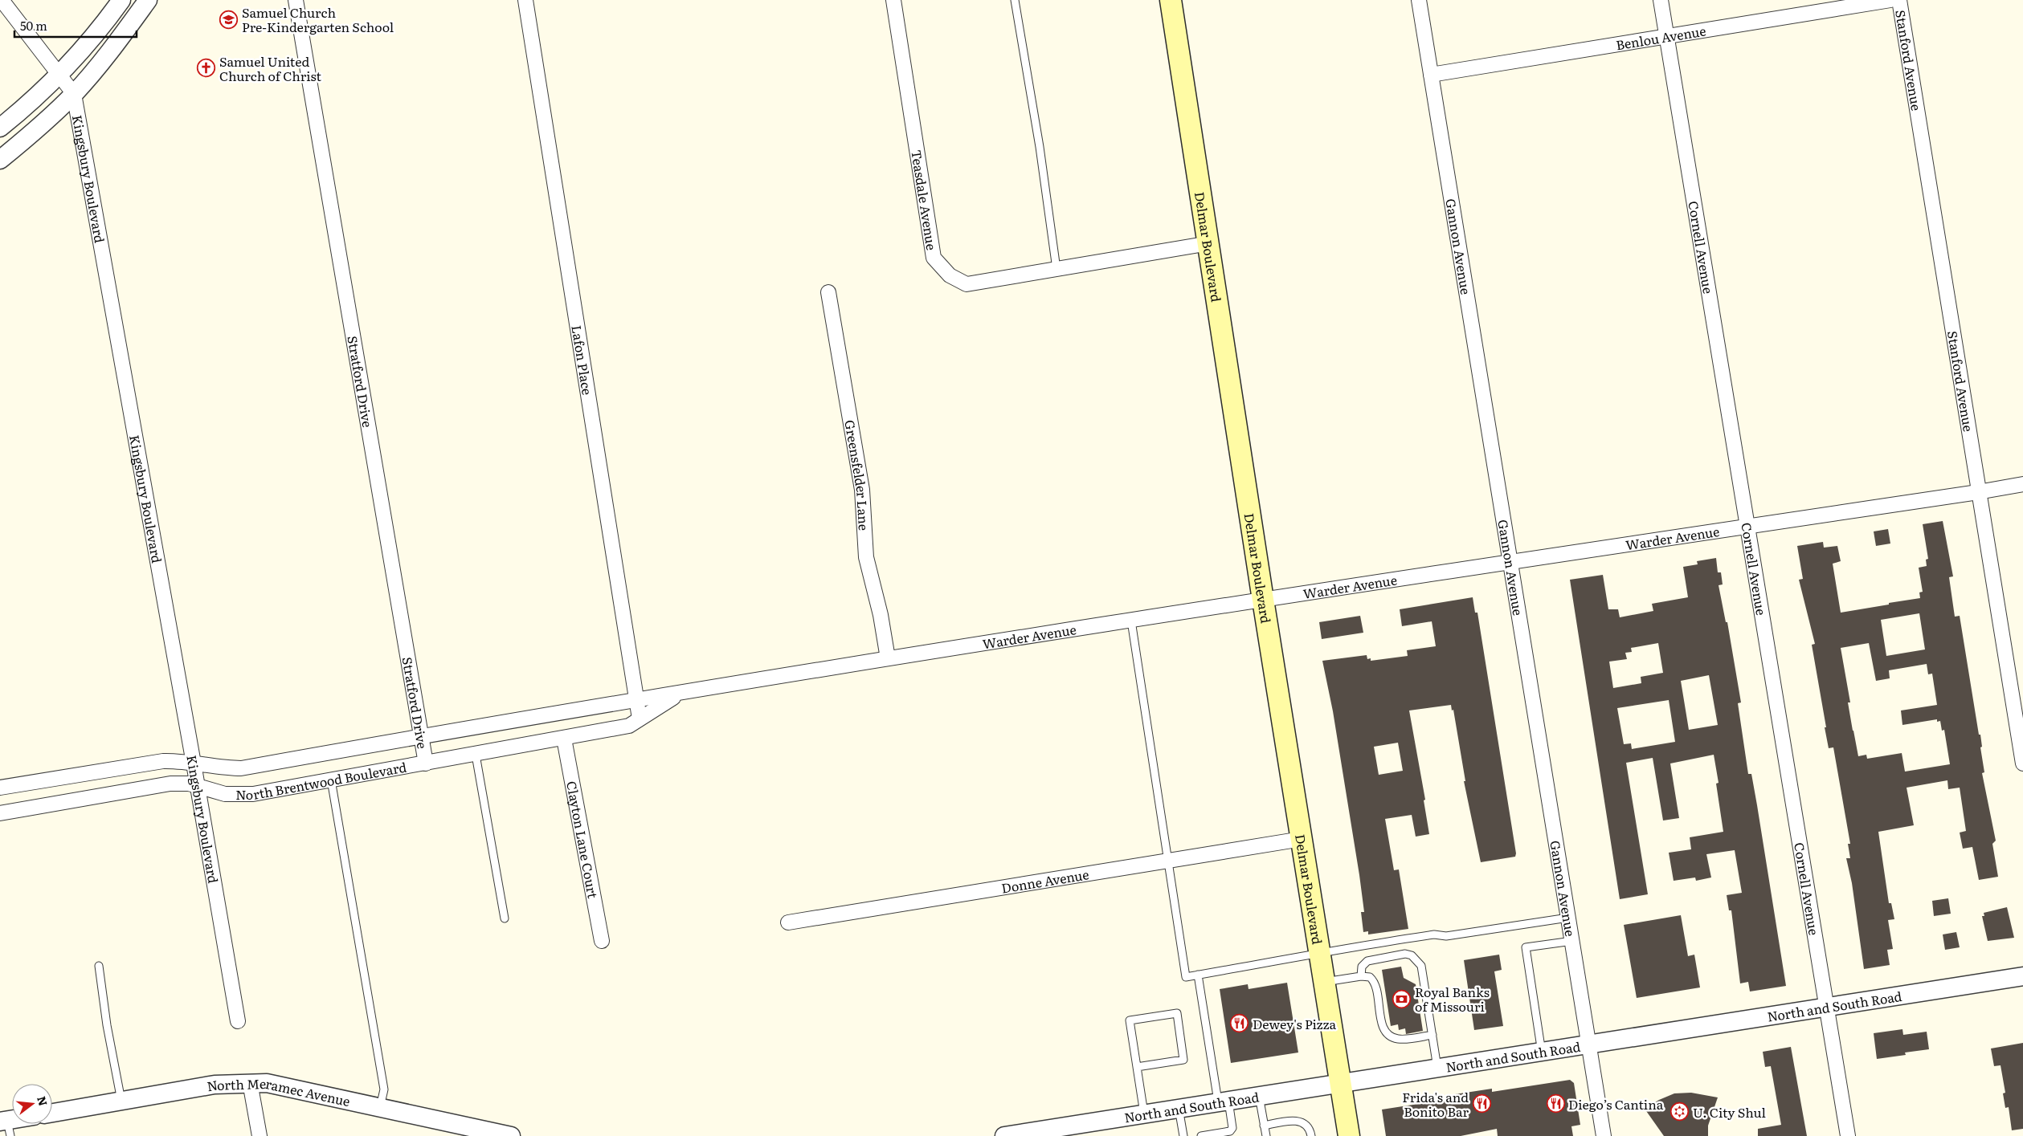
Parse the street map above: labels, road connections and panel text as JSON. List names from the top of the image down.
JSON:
{
  "streets": {
    "main road": ["Delmar Boulevard"],
    "street": [
      "Benlou Avenue",
      "Stanford Avenue",
      "Kingsbury Boulevard",
      "Teasdale Avenue",
      "Gannon Avenue",
      "Cornell Avenue",
      "Lafon Place",
      "Stratford Drive",
      "Greensfelder Lane",
      "Warder Avenue",
      "North Brentwood Boulevard",
      "Clayton Lane Court",
      "Donne Avenue",
      "North and South Road",
      "North Meramec Avenue"
    ]
  },
  "crossings": [
    ["Benlou Avenue", "Gannon Avenue"],
    ["Benlou Avenue", "Cornell Avenue"],
    ["Stanford Avenue", "Warder Avenue"],
    ["Kingsbury Boulevard", "North Brentwood Boulevard"],
    ["Teasdale Avenue", "Delmar Boulevard"],
    ["Delmar Boulevard", "Warder Avenue"],
    ["Delmar Boulevard", "Donne Avenue"],
    ["Delmar Boulevard", "North and South Road"],
    ["Gannon Avenue", "Warder Avenue"],
    ["Gannon Avenue", "North and South Road"],
    ["Cornell Avenue", "Warder Avenue"],
    ["Cornell Avenue", "North and South Road"],
    ["Lafon Place", "Warder Avenue"],
    ["Lafon Place", "North Brentwood Boulevard"],
    ["Stratford Drive", "North Brentwood Boulevard"],
    ["Greensfelder Lane", "Warder Avenue"],
    ["Warder Avenue", "North Brentwood Boulevard"],
    ["North Brentwood Boulevard", "Clayton Lane Court"]
  ],
  "places": {
    "school or university": ["Samuel Church Pre-Kindergarten School"],
    "church": ["Samuel United Church of Christ"],
    "bank": ["Royal Banks of Missouri"],
    "restaurant": ["Dewey's Pizza", "Frida's and Bonito Bar", "Diego’s Cantina"],
    "synagogue": ["U. City Shul"]
  },
  "scale_bar": "50 m",
  "north": "right"
}
